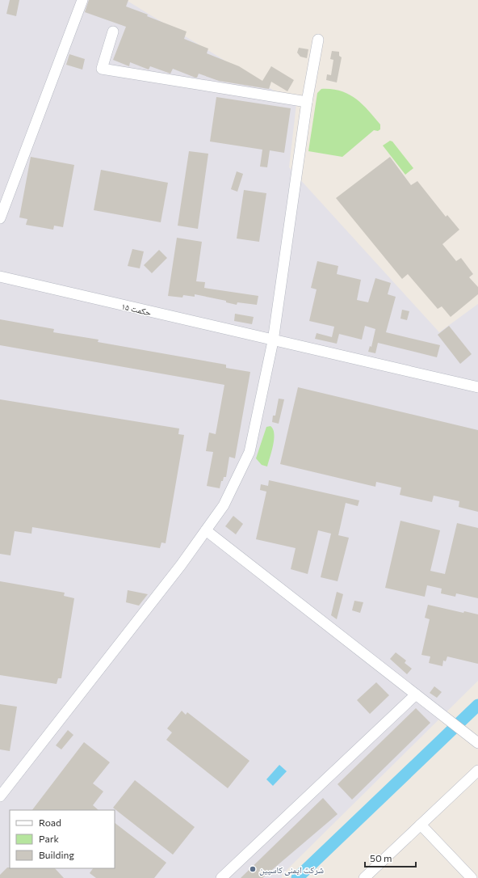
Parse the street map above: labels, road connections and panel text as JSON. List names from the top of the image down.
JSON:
{
  "streets": {
    "street": ["حکمت ۱۵"]
  },
  "places": ["شرکت ایمنی کاسپین"],
  "legend": ["Road", "Park", "Building"],
  "scale_bar": "50 m"
}
